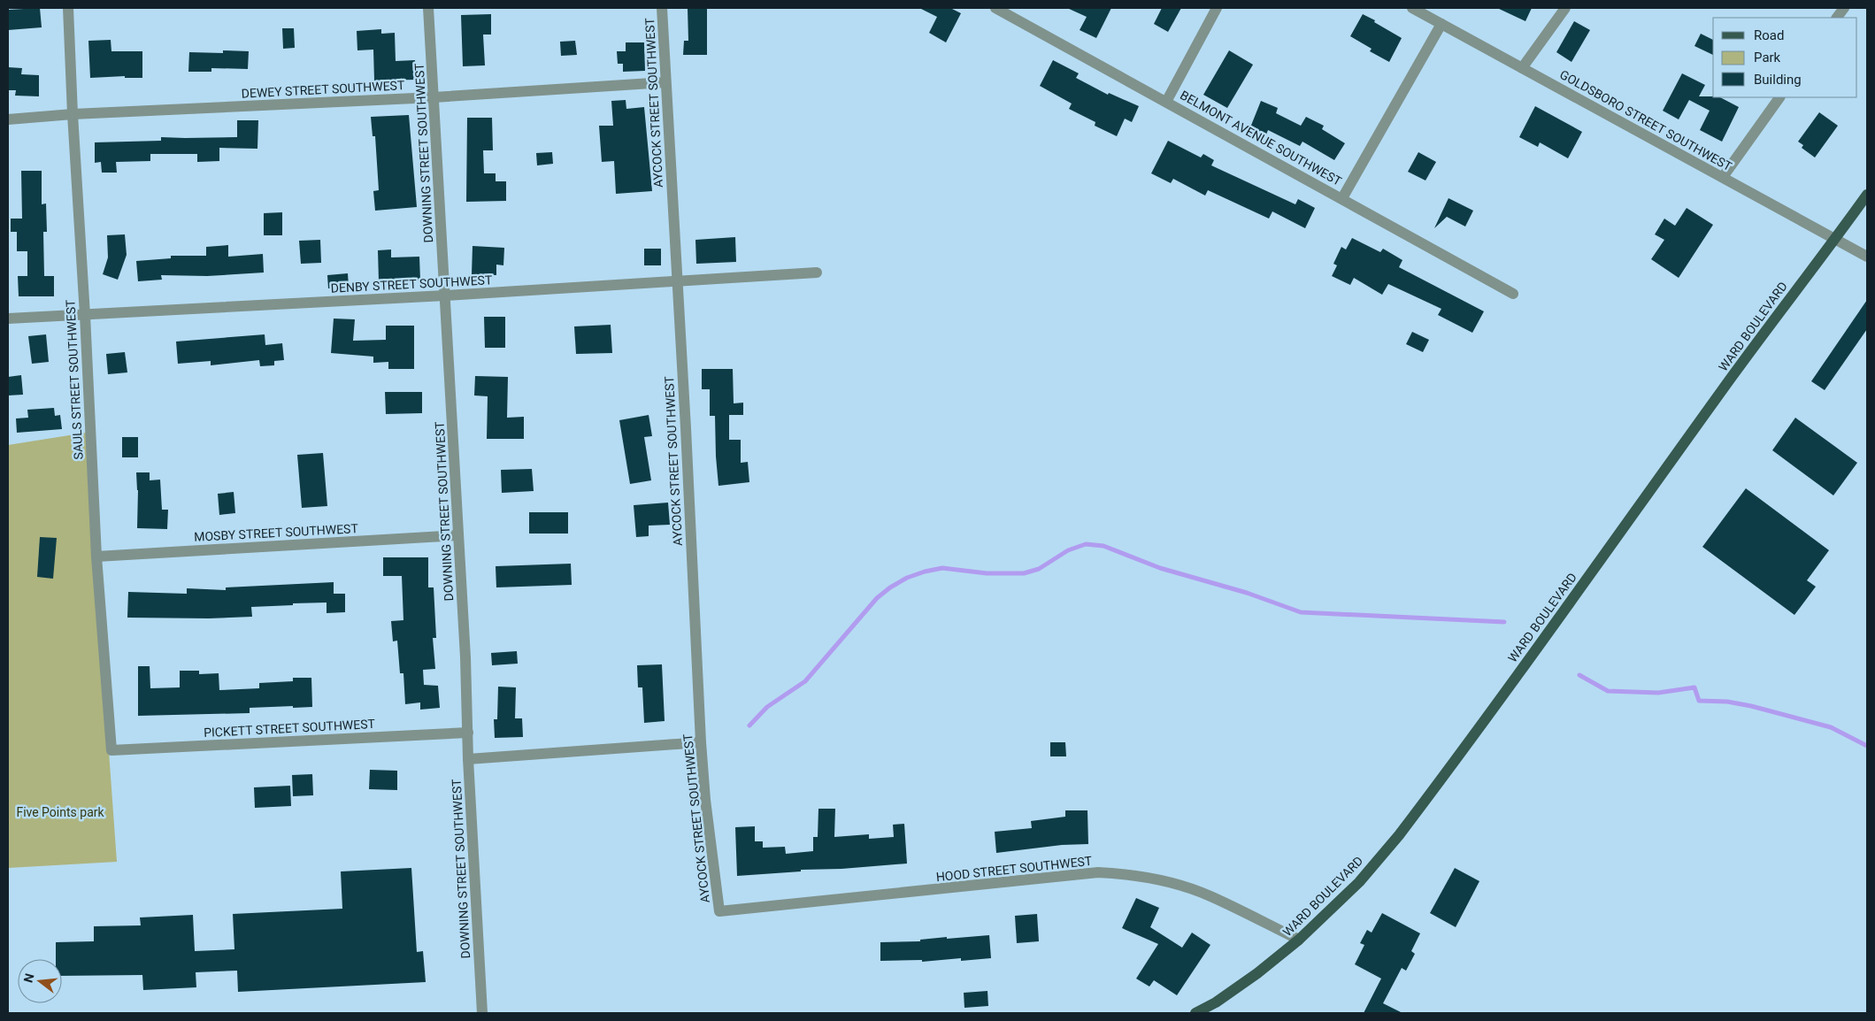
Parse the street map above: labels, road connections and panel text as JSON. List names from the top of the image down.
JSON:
{
  "streets": {
    "main road": ["WARD BOULEVARD"],
    "street": [
      "DEWEY STREET SOUTHWEST",
      "AYCOCK STREET SOUTHWEST",
      "GOLDSBORO STREET SOUTHWEST",
      "BELMONT AVENUE SOUTHWEST",
      "DOWNING STREET SOUTHWEST",
      "DENBY STREET SOUTHWEST",
      "SAULS STREET SOUTHWEST",
      "MOSBY STREET SOUTHWEST",
      "PICKETT STREET SOUTHWEST",
      "HOOD STREET SOUTHWEST"
    ]
  },
  "crossings": [
    ["DEWEY STREET SOUTHWEST", "AYCOCK STREET SOUTHWEST"],
    ["DEWEY STREET SOUTHWEST", "DOWNING STREET SOUTHWEST"],
    ["DEWEY STREET SOUTHWEST", "SAULS STREET SOUTHWEST"],
    ["AYCOCK STREET SOUTHWEST", "DENBY STREET SOUTHWEST"],
    ["AYCOCK STREET SOUTHWEST", "HOOD STREET SOUTHWEST"],
    ["GOLDSBORO STREET SOUTHWEST", "WARD BOULEVARD"],
    ["DOWNING STREET SOUTHWEST", "DENBY STREET SOUTHWEST"],
    ["DOWNING STREET SOUTHWEST", "MOSBY STREET SOUTHWEST"],
    ["DOWNING STREET SOUTHWEST", "PICKETT STREET SOUTHWEST"],
    ["DENBY STREET SOUTHWEST", "SAULS STREET SOUTHWEST"],
    ["WARD BOULEVARD", "HOOD STREET SOUTHWEST"],
    ["SAULS STREET SOUTHWEST", "MOSBY STREET SOUTHWEST"],
    ["SAULS STREET SOUTHWEST", "PICKETT STREET SOUTHWEST"]
  ],
  "parks": ["Five Points park"],
  "legend": ["Road", "Park", "Building"],
  "north": "left"
}
